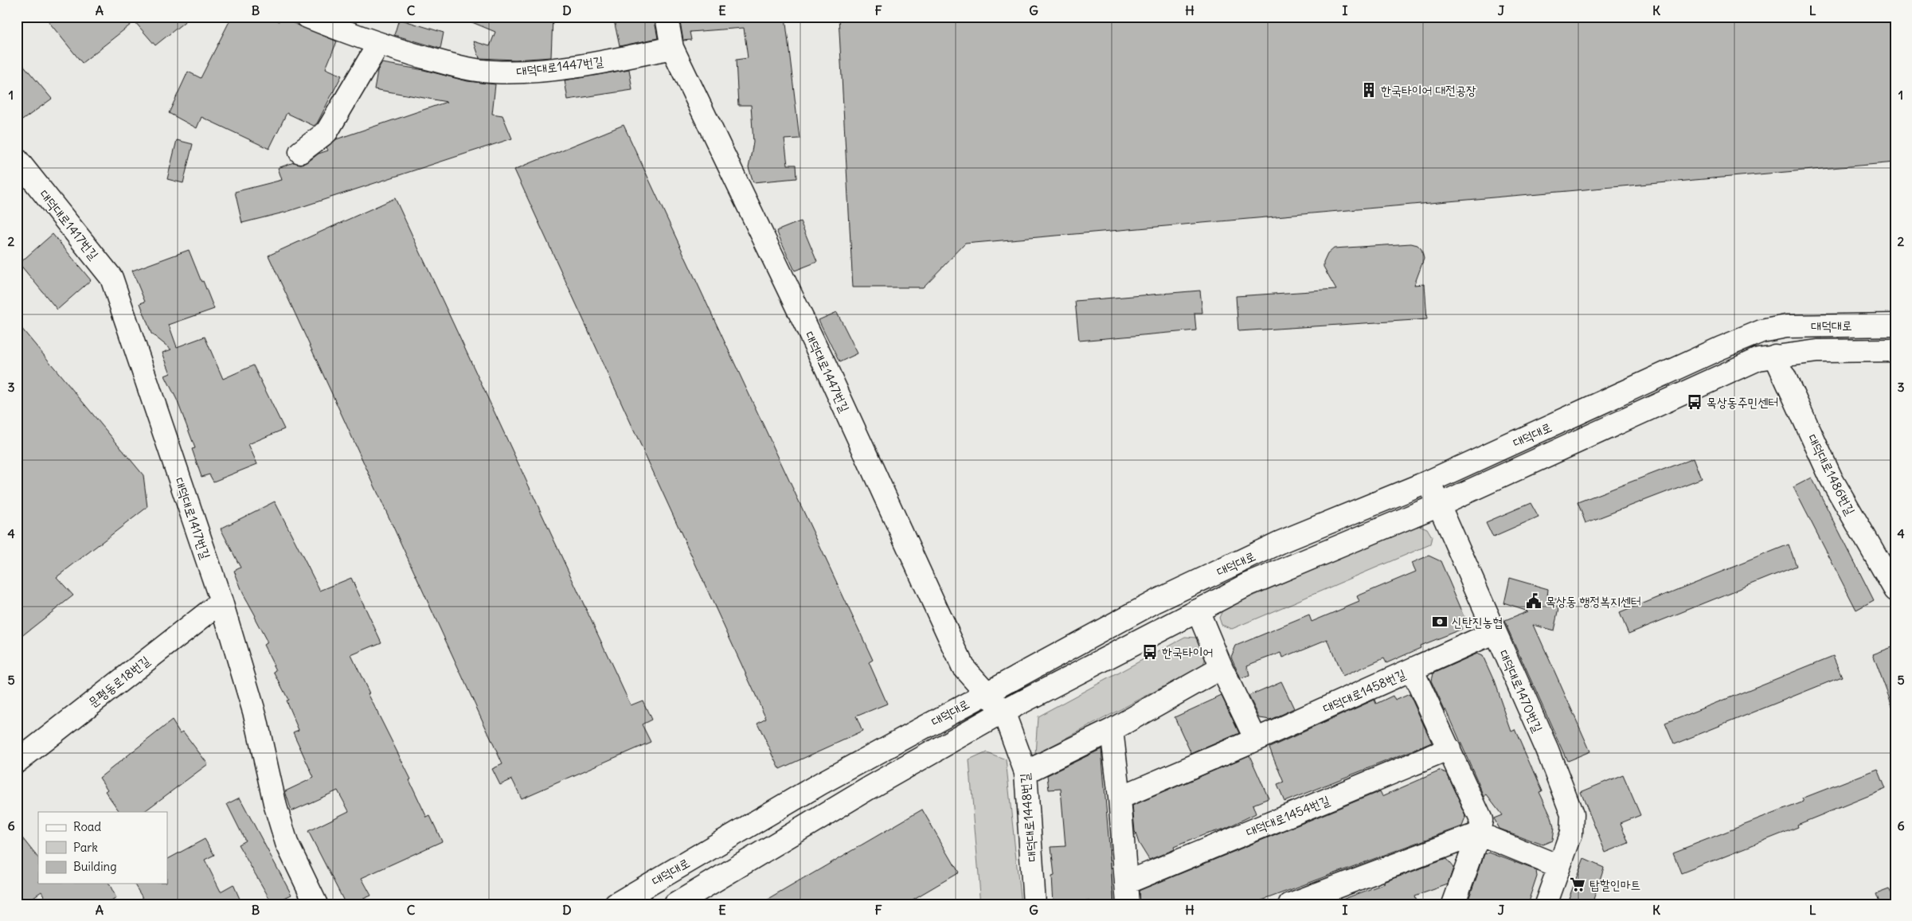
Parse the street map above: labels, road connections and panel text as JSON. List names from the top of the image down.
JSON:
{
  "streets": {
    "street": [
      "대덕대로1447번길",
      "대덕대로1417번길",
      "대덕대로",
      "대덕대로1486번길",
      "문평동로18번길",
      "대덕대로1458번길",
      "대덕대로1470번길",
      "대덕대로1454번길",
      "대덕대로1448번길"
    ]
  },
  "crossings": [
    ["대덕대로1447번길", "대덕대로"],
    ["대덕대로1447번길", "대덕대로1448번길"],
    ["대덕대로1417번길", "문평동로18번길"],
    ["대덕대로", "대덕대로1486번길"],
    ["대덕대로", "대덕대로1470번길"],
    ["대덕대로", "대덕대로1448번길"],
    ["대덕대로1458번길", "대덕대로1454번길"]
  ],
  "places": {
    "building": ["한국타이어 대전공장"],
    "bus stop": ["목상동주민센터", "한국타이어"],
    "public building": ["목상동 행정복지센터"],
    "bank": ["신탄진농협"],
    "supermarket": ["탑할인마트"]
  },
  "legend": ["Road", "Park", "Building"],
  "grid": {
    "columns": [
      "A",
      "B",
      "C",
      "D",
      "E",
      "F",
      "G",
      "H",
      "I",
      "J",
      "K",
      "L"
    ],
    "rows": [
      "1",
      "2",
      "3",
      "4",
      "5",
      "6"
    ]
  }
}
